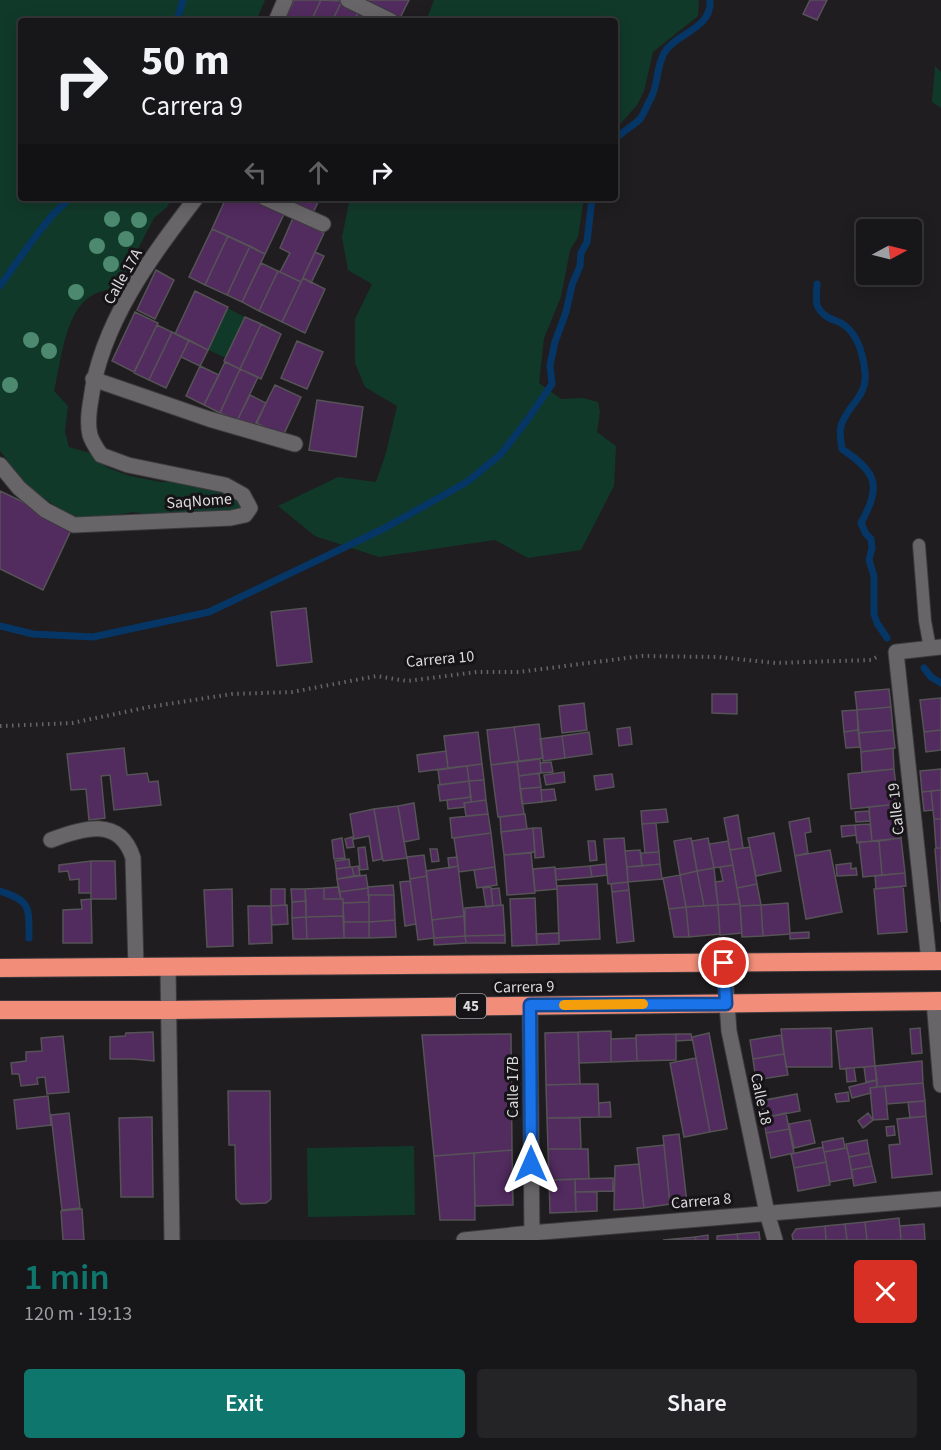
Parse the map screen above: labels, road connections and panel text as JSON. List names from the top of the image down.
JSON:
{
  "streets": {
    "highway": ["Carrera 9", "45"],
    "street": [
      "Calle 17A",
      "SaqNome",
      "Calle 19",
      "Calle 17B",
      "Calle 18",
      "Carrera 8"
    ],
    "path": ["Carrera 10"]
  },
  "crossings": [
    ["Calle 17A", "SaqNome"],
    ["Carrera 10", "Calle 19"],
    ["Calle 19", "Carrera 9"],
    ["Carrera 9", "Calle 17B"],
    ["Carrera 9", "Calle 18"],
    ["Calle 17B", "Carrera 8"],
    ["Calle 18", "Carrera 8"]
  ],
  "north": "right",
  "page": {
    "turn": ["50 m", "Carrera 9"],
    "heading": ["1 min", "120 m · 19:13"],
    "buttons": ["Exit", "Share"]
  }
}
